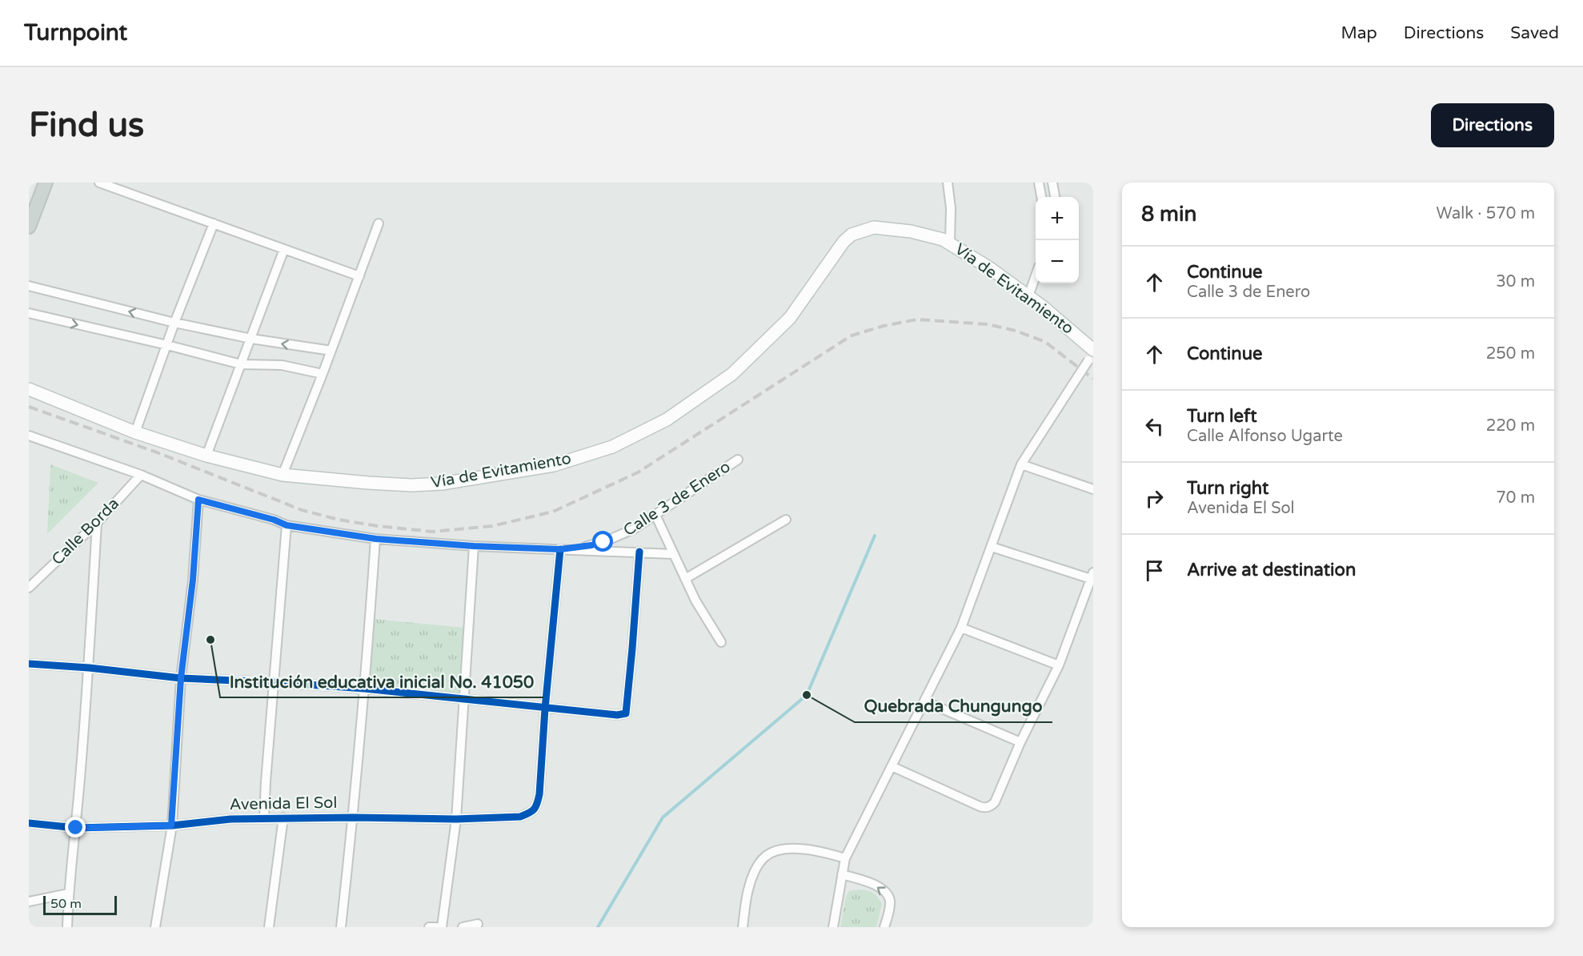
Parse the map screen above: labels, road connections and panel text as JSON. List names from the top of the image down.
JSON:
{
  "streets": {
    "main road": ["Vía de Evitamiento"],
    "street": ["Calle 3 de Enero", "Calle Borda", "Avenida El Sol"]
  },
  "places": ["Institución educativa inicial No. 41050", "Quebrada Chungungo"],
  "scale_bar": "50 m",
  "page": {
    "header": "Turnpoint",
    "nav": ["Map", "Directions", "Saved"],
    "buttons": "Directions",
    "title": "Find us",
    "heading": ["8 min", "Walk · 570 m"],
    "map_buttons": ["+", "−"],
    "list": [
      ["Continue", "Calle 3 de Enero", "30 m"],
      ["Continue", "250 m"],
      ["Turn left", "Calle Alfonso Ugarte", "220 m"],
      ["Turn right", "Avenida El Sol", "70 m"],
      "Arrive at destination"
    ],
    "scale": "50 m"
  }
}
